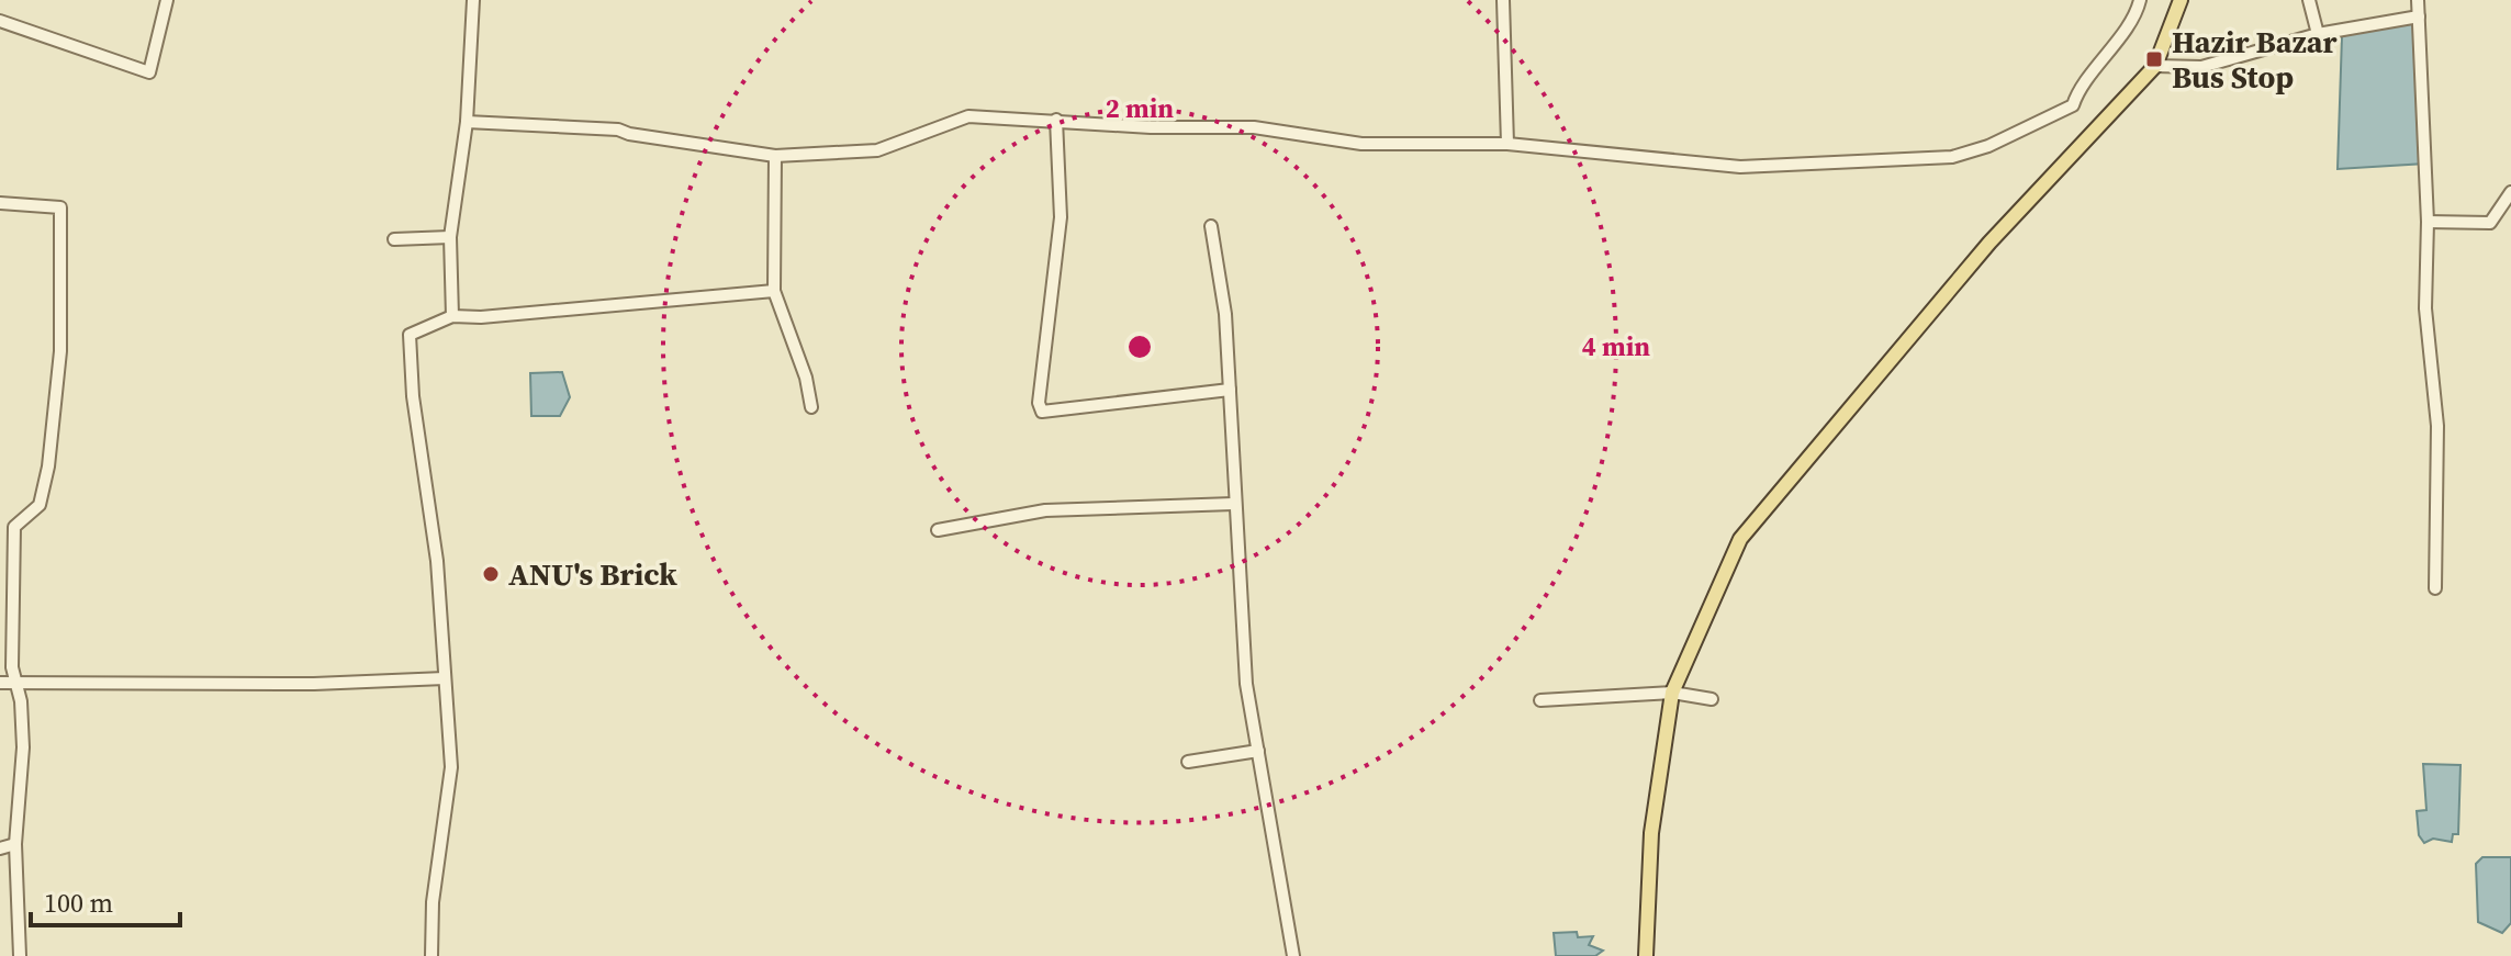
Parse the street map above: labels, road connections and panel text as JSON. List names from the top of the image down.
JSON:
{
  "places": {
    "transit": ["Hazir Bazar Bus Stop"],
    "other": ["ANU's Brick"]
  },
  "scale_bar": "100 m",
  "rings": ["2 min", "4 min"]
}
